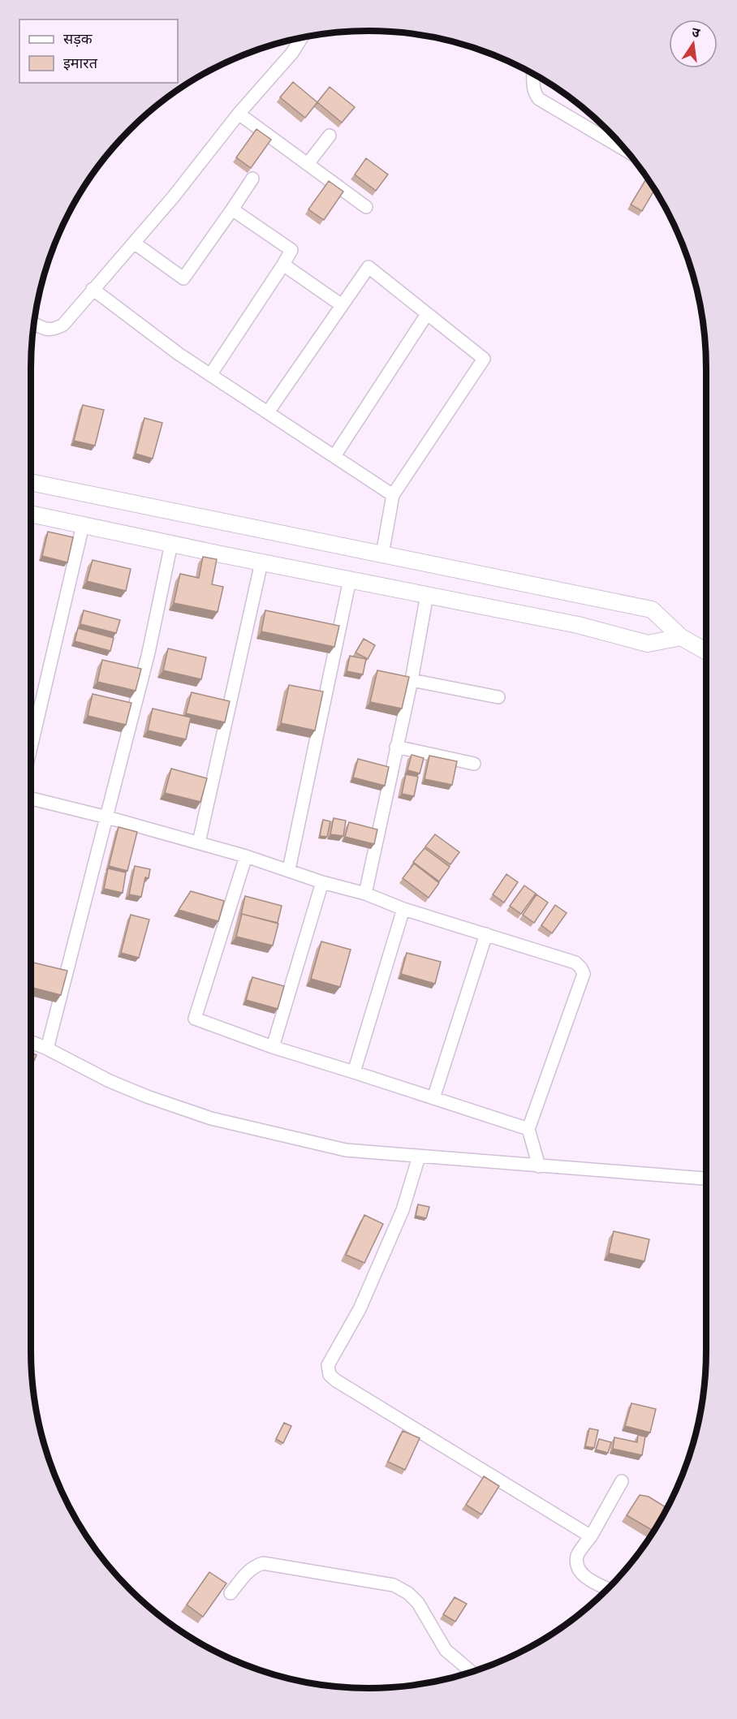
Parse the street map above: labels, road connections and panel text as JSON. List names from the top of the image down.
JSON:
{
  "legend": ["सड़क", "इमारत"],
  "north": "top"
}
